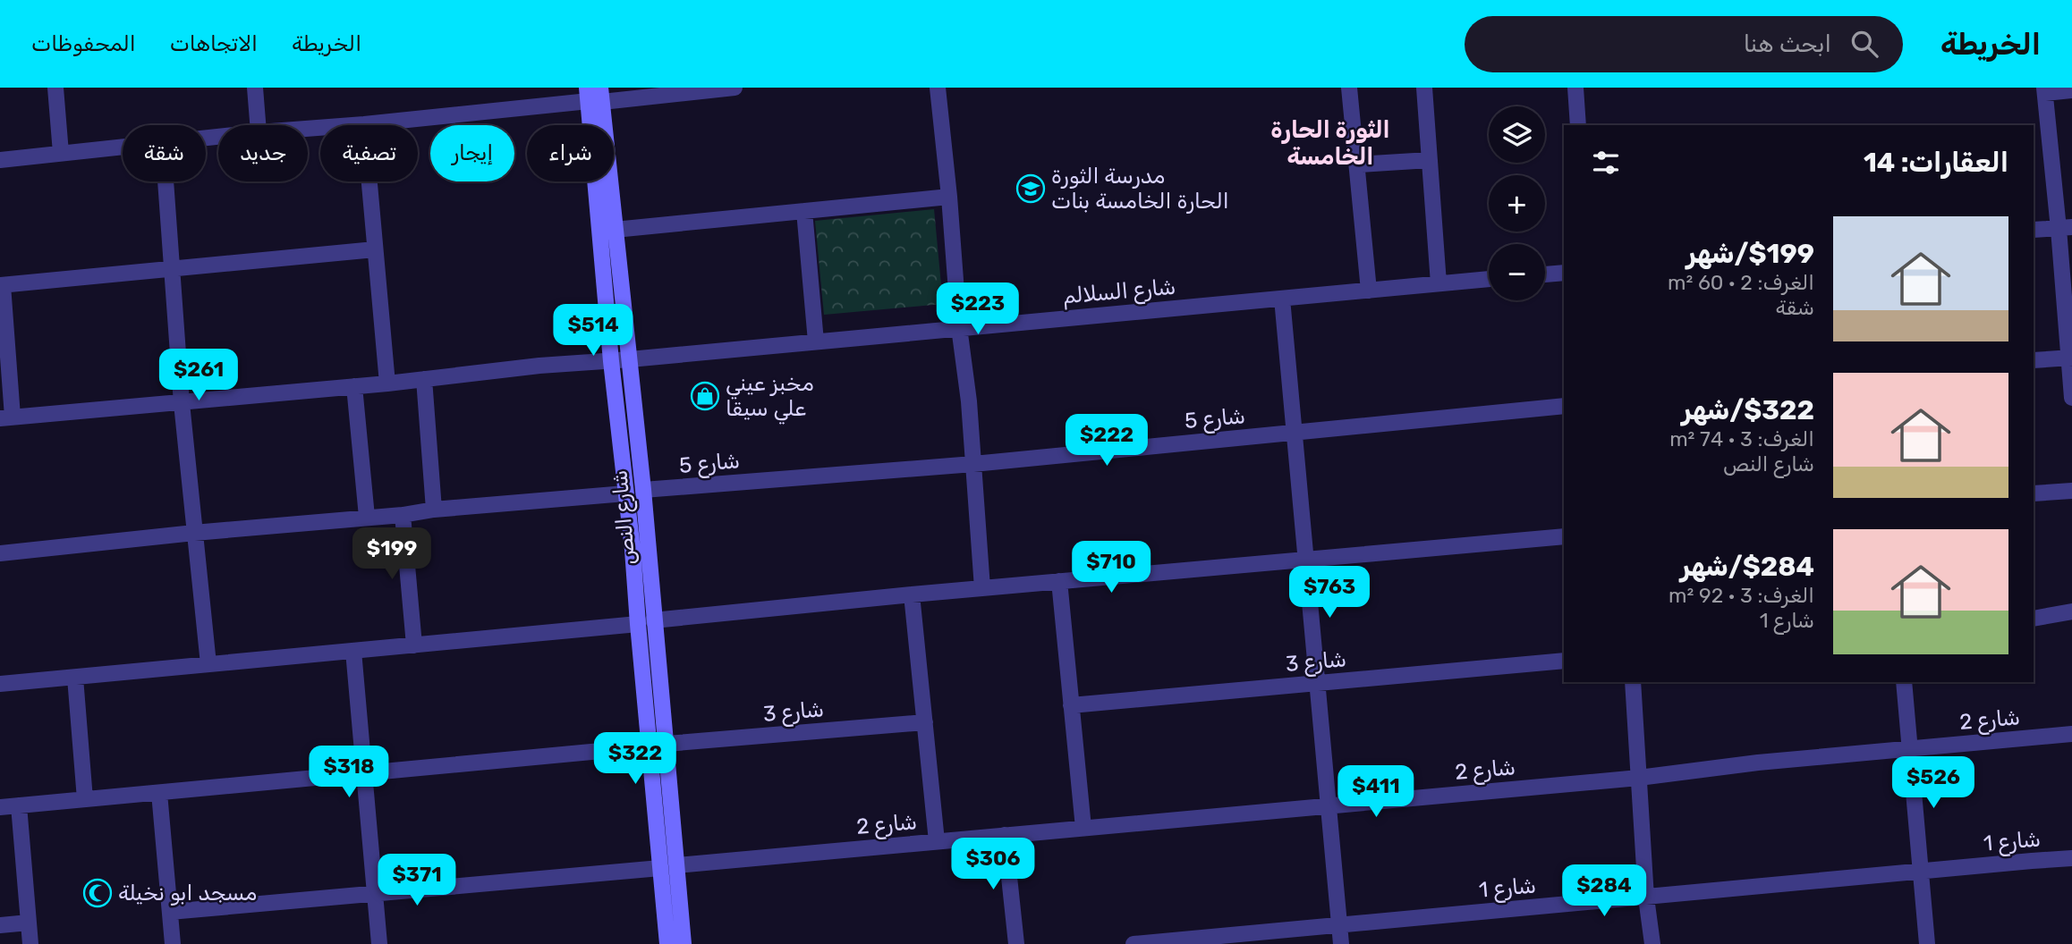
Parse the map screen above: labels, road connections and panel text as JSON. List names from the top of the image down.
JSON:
{
  "streets": {
    "main road": ["شارع النص"],
    "street": [
      "شارع السلالم",
      "شارع 5",
      "شارع 3",
      "شارع 2",
      "شارع 1"
    ]
  },
  "crossings": [
    ["شارع السلالم", "شارع النص"],
    ["شارع 5", "شارع النص"],
    ["شارع النص", "شارع 3"],
    ["شارع النص", "شارع 2"]
  ],
  "districts": ["الثورة الحارة الخامسة"],
  "places": {
    "school or university": ["مدرسة الثورة الحارة الخامسة بنات"],
    "shop": ["مخبز عيني علي سيقا"],
    "mosque": ["مسجد ابو نخيلة"]
  },
  "page": {
    "header": "الخريطة",
    "search": "ابحث هنا",
    "nav": ["الخريطة", "الاتجاهات", "المحفوظات"],
    "map_buttons": ["+", "−"],
    "chip": [
      "شراء",
      "إيجار",
      "تصفية",
      "جديد",
      "شقة"
    ],
    "heading": "العقارات: 14",
    "list": [
      {
        "name": "$199/شهر",
        "note": "الغرف: 2 · 60 m² · شقة"
      },
      {
        "name": "$322/شهر",
        "note": "الغرف: 3 · 74 m² · شارع النص"
      },
      {
        "name": "$284/شهر",
        "note": "الغرف: 3 · 92 m² · شارع 1"
      }
    ],
    "price": [
      "$223",
      "$514",
      "$261",
      "$222",
      "$199",
      "$710",
      "$763",
      "$322",
      "$318",
      "$526",
      "$411",
      "$306",
      "$371",
      "$284"
    ]
  }
}
